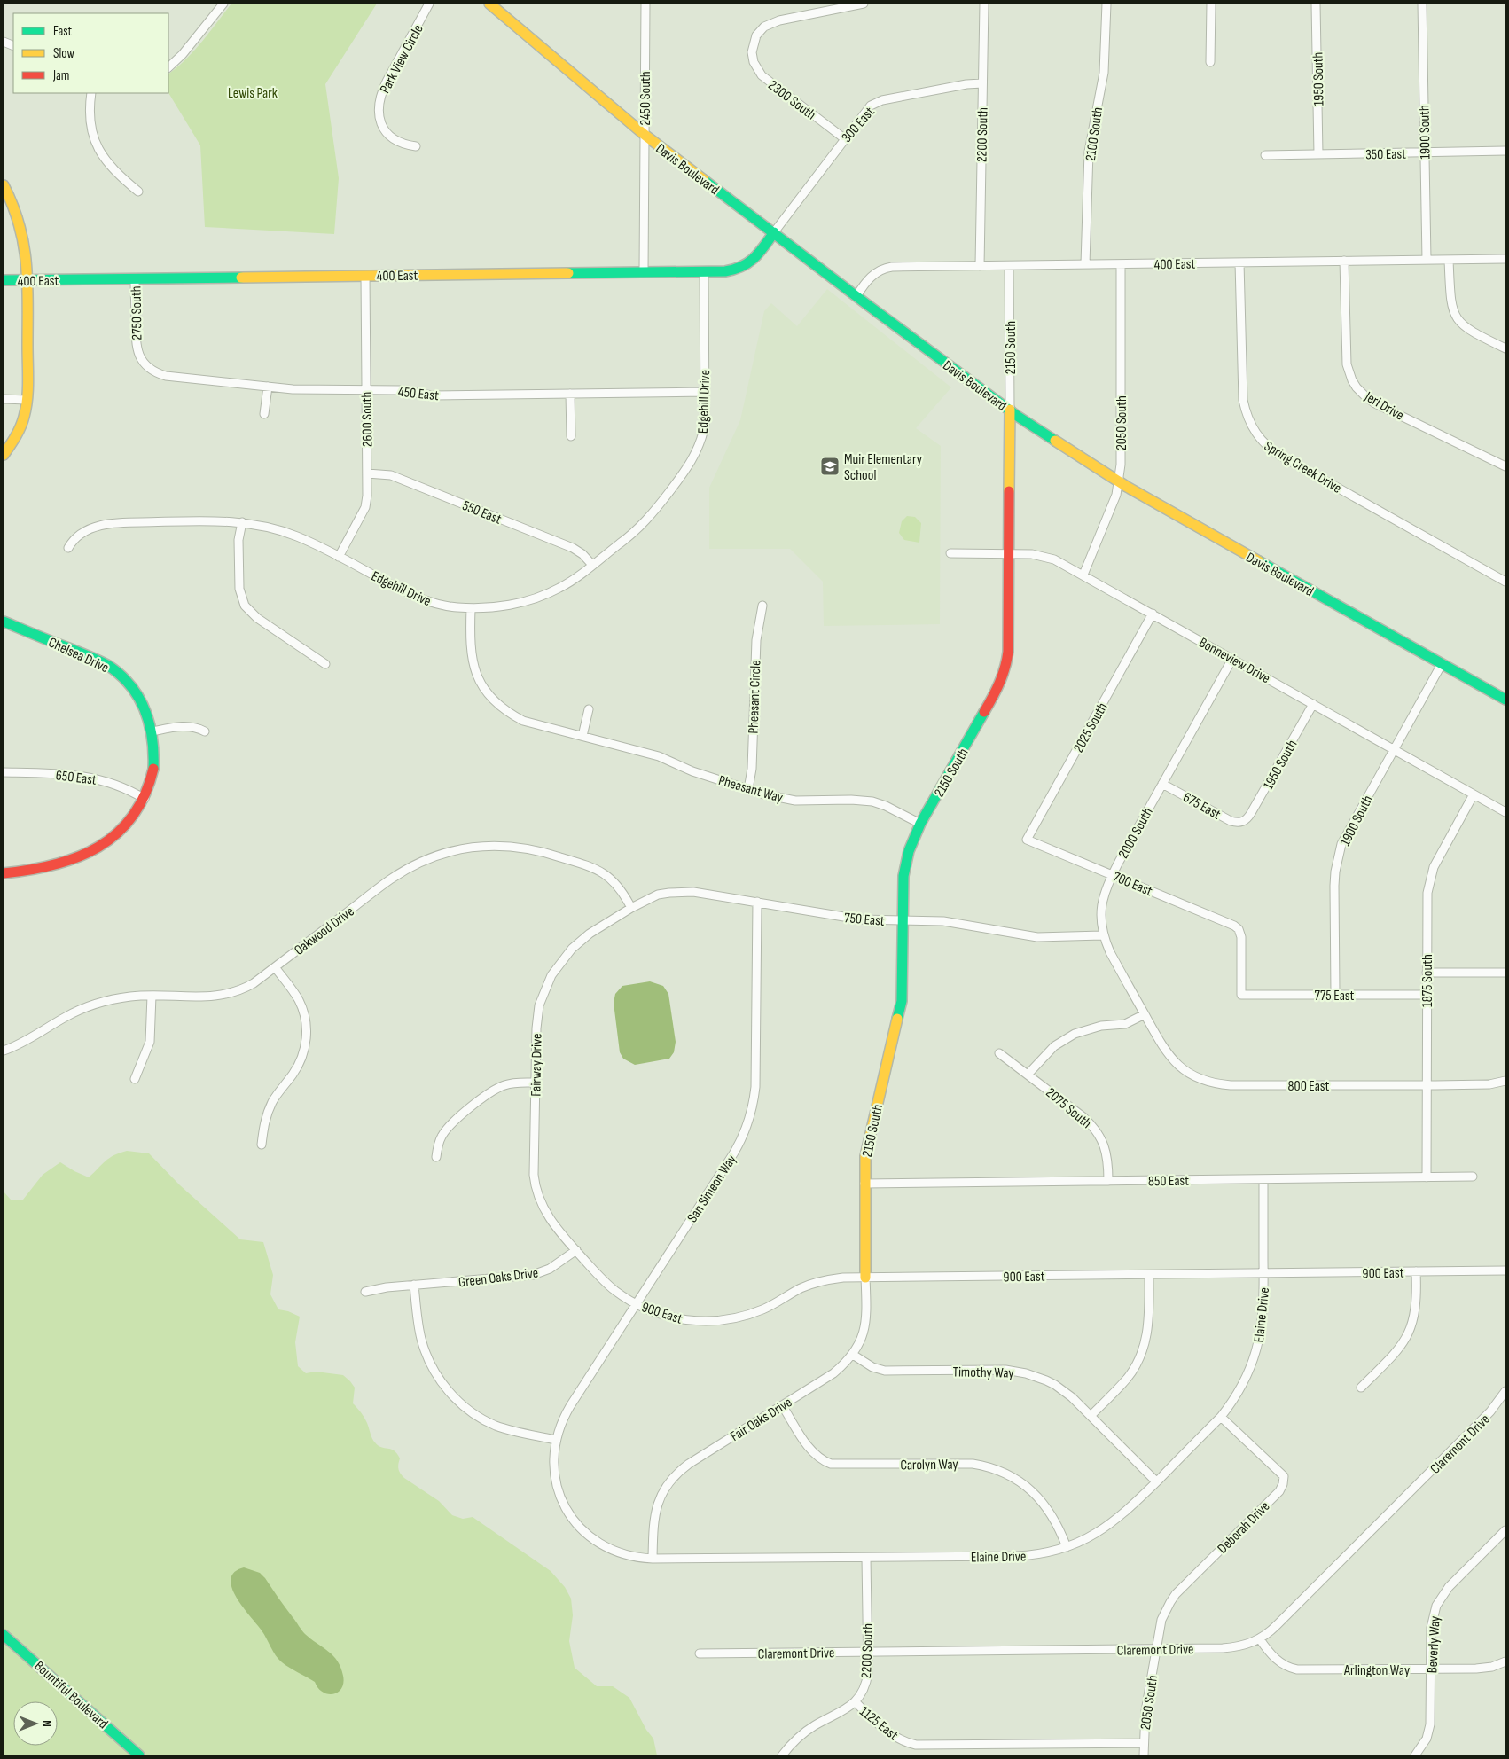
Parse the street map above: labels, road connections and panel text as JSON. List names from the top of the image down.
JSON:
{
  "streets": {
    "street": [
      "Park View Circle",
      "1950 South",
      "2450 South",
      "2300 South",
      "300 East",
      "1900 South",
      "2100 South",
      "2200 South",
      "350 East",
      "Davis Boulevard",
      "400 East",
      "2750 South",
      "2150 South",
      "450 East",
      "Edgehill Drive",
      "Jeri Drive",
      "2600 South",
      "2050 South",
      "Spring Creek Drive",
      "550 East",
      "Chelsea Drive",
      "Bonneview Drive",
      "Pheasant Circle",
      "2025 South",
      "650 East",
      "Pheasant Way",
      "675 East",
      "2000 South",
      "700 East",
      "750 East",
      "Oakwood Drive",
      "1875 South",
      "775 East",
      "Fairway Drive",
      "800 East",
      "2075 South",
      "850 East",
      "San Simeon Way",
      "900 East",
      "Green Oaks Drive",
      "Elaine Drive",
      "Timothy Way",
      "Fair Oaks Drive",
      "Claremont Drive",
      "Carolyn Way",
      "Deborah Drive",
      "Beverly Way",
      "Arlington Way",
      "Bountiful Boulevard",
      "1125 East"
    ]
  },
  "crossings": [
    ["1950 South", "350 East"],
    ["1950 South", "Bonneview Drive"],
    ["1950 South", "675 East"],
    ["2450 South", "Davis Boulevard"],
    ["2450 South", "400 East"],
    ["2300 South", "300 East"],
    ["300 East", "2200 South"],
    ["300 East", "Davis Boulevard"],
    ["300 East", "400 East"],
    ["1900 South", "350 East"],
    ["1900 South", "Davis Boulevard"],
    ["1900 South", "400 East"],
    ["1900 South", "Bonneview Drive"],
    ["1900 South", "775 East"],
    ["2100 South", "400 East"],
    ["2200 South", "400 East"],
    ["2200 South", "Elaine Drive"],
    ["2200 South", "Claremont Drive"],
    ["2200 South", "1125 East"],
    ["Davis Boulevard", "400 East"],
    ["Davis Boulevard", "2150 South"],
    ["Davis Boulevard", "2050 South"],
    ["400 East", "2750 South"],
    ["400 East", "2150 South"],
    ["400 East", "Edgehill Drive"],
    ["400 East", "Jeri Drive"],
    ["400 East", "2600 South"],
    ["400 East", "2050 South"],
    ["400 East", "Spring Creek Drive"],
    ["2750 South", "450 East"],
    ["2150 South", "Bonneview Drive"],
    ["2150 South", "Pheasant Way"],
    ["2150 South", "750 East"],
    ["2150 South", "850 East"],
    ["2150 South", "900 East"],
    ["2150 South", "Fair Oaks Drive"],
    ["450 East", "Edgehill Drive"],
    ["450 East", "2600 South"],
    ["Edgehill Drive", "2600 South"],
    ["Edgehill Drive", "550 East"],
    ["Edgehill Drive", "Pheasant Way"],
    ["2600 South", "550 East"],
    ["2050 South", "Bonneview Drive"],
    ["2050 South", "Claremont Drive"],
    ["2050 South", "Deborah Drive"],
    ["2050 South", "1125 East"],
    ["Chelsea Drive", "650 East"],
    ["Bonneview Drive", "2025 South"],
    ["Bonneview Drive", "2000 South"],
    ["Bonneview Drive", "1875 South"],
    ["Pheasant Circle", "Pheasant Way"],
    ["2025 South", "700 East"],
    ["675 East", "2000 South"],
    ["2000 South", "700 East"],
    ["2000 South", "750 East"],
    ["2000 South", "800 East"],
    ["700 East", "775 East"],
    ["750 East", "Oakwood Drive"],
    ["750 East", "Fairway Drive"],
    ["750 East", "San Simeon Way"],
    ["Oakwood Drive", "Fairway Drive"],
    ["1875 South", "775 East"],
    ["1875 South", "800 East"],
    ["1875 South", "850 East"],
    ["Fairway Drive", "900 East"],
    ["Fairway Drive", "Green Oaks Drive"],
    ["2075 South", "850 East"],
    ["850 East", "Elaine Drive"],
    ["San Simeon Way", "900 East"],
    ["San Simeon Way", "Elaine Drive"],
    ["900 East", "Green Oaks Drive"],
    ["900 East", "Elaine Drive"],
    ["900 East", "Fair Oaks Drive"],
    ["Elaine Drive", "Timothy Way"],
    ["Elaine Drive", "Fair Oaks Drive"],
    ["Elaine Drive", "Carolyn Way"],
    ["Elaine Drive", "Deborah Drive"],
    ["Timothy Way", "Fair Oaks Drive"],
    ["Fair Oaks Drive", "Carolyn Way"],
    ["Claremont Drive", "Deborah Drive"],
    ["Claremont Drive", "Arlington Way"],
    ["Beverly Way", "Arlington Way"]
  ],
  "parks": ["Lewis Park"],
  "places": {
    "school or university": ["Muir Elementary School"]
  },
  "legend": ["Fast", "Slow", "Jam"],
  "north": "right"
}
